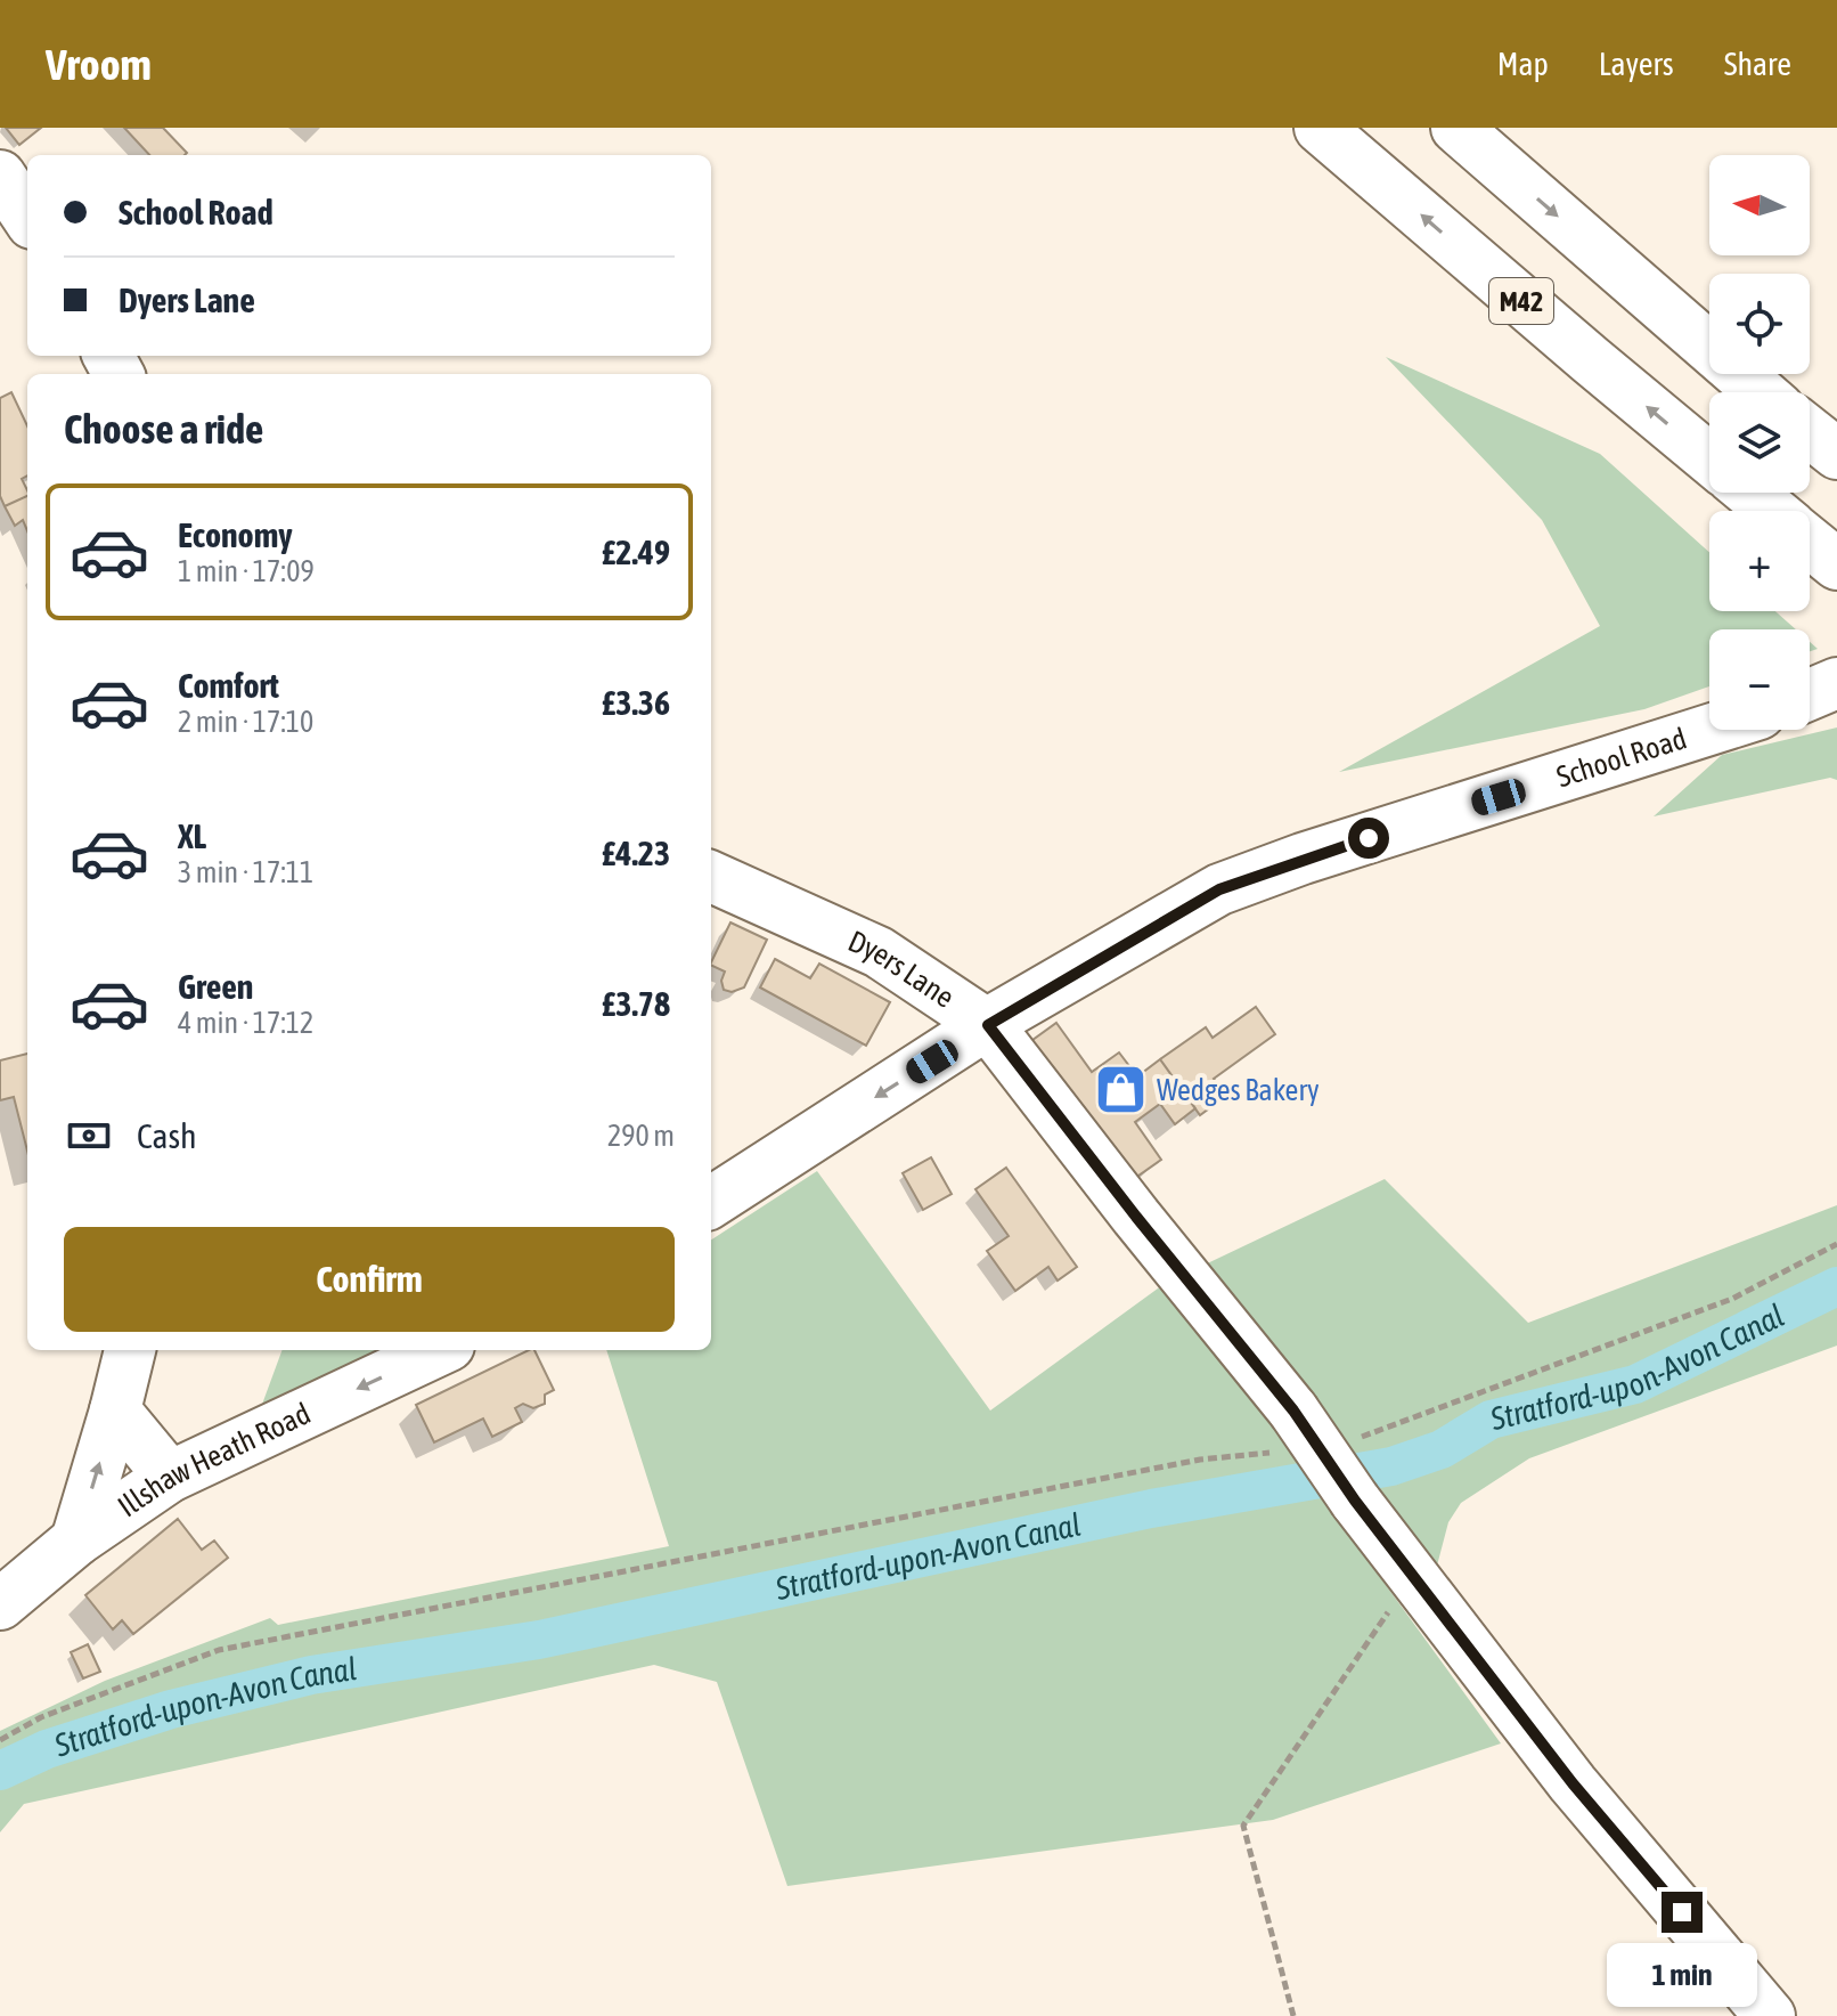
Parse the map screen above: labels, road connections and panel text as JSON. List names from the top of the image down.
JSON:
{
  "streets": {
    "main road": [
      "M42",
      "School Road",
      "Dyers Lane",
      "Illshaw Heath Road"
    ]
  },
  "crossings": [
    ["School Road", "Dyers Lane"]
  ],
  "one_way": ["Illshaw Heath Road"],
  "water": ["Stratford-upon-Avon Canal"],
  "places": {
    "shop": ["Wedges Bakery"]
  },
  "north": "left",
  "page": {
    "header": "Vroom",
    "nav": ["Map", "Layers", "Share"],
    "map_buttons": ["+", "−"],
    "banner": ["School Road", "Dyers Lane"],
    "heading": "Choose a ride",
    "list": [
      {
        "name": "Economy",
        "note": "1 min · 17:09",
        "value": "£2.49"
      },
      {
        "name": "Comfort",
        "note": "2 min · 17:10",
        "value": "£3.36"
      },
      {
        "name": "XL",
        "note": "3 min · 17:11",
        "value": "£4.23"
      },
      {
        "name": "Green",
        "note": "4 min · 17:12",
        "value": "£3.78"
      }
    ],
    "pay": ["Cash", "290 m"],
    "buttons": "Confirm",
    "bubble": "1 min"
  }
}
